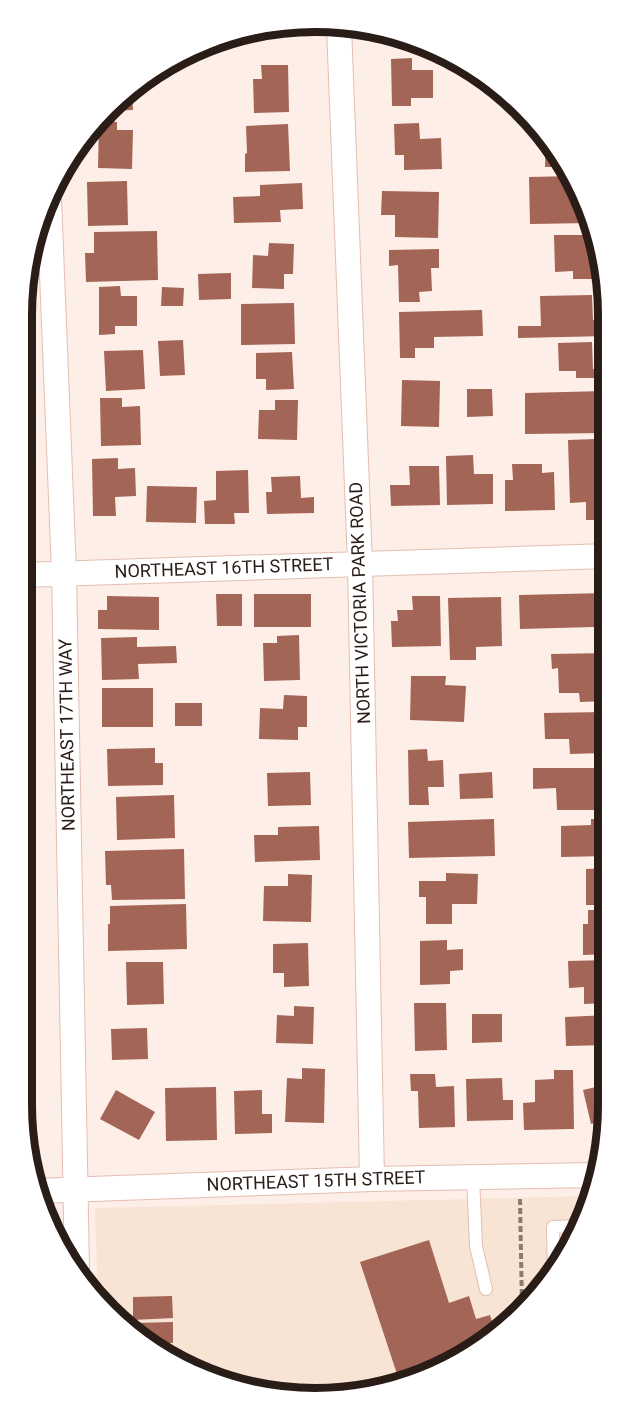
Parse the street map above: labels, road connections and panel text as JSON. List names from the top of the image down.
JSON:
{
  "streets": {
    "street": [
      "NORTHEAST 16TH STREET",
      "NORTH VICTORIA PARK ROAD",
      "NORTHEAST 17TH WAY",
      "NORTHEAST 15TH STREET"
    ]
  },
  "crossings": [
    ["NORTHEAST 16TH STREET", "NORTH VICTORIA PARK ROAD"],
    ["NORTHEAST 16TH STREET", "NORTHEAST 17TH WAY"],
    ["NORTH VICTORIA PARK ROAD", "NORTHEAST 15TH STREET"],
    ["NORTHEAST 17TH WAY", "NORTHEAST 15TH STREET"]
  ]
}
